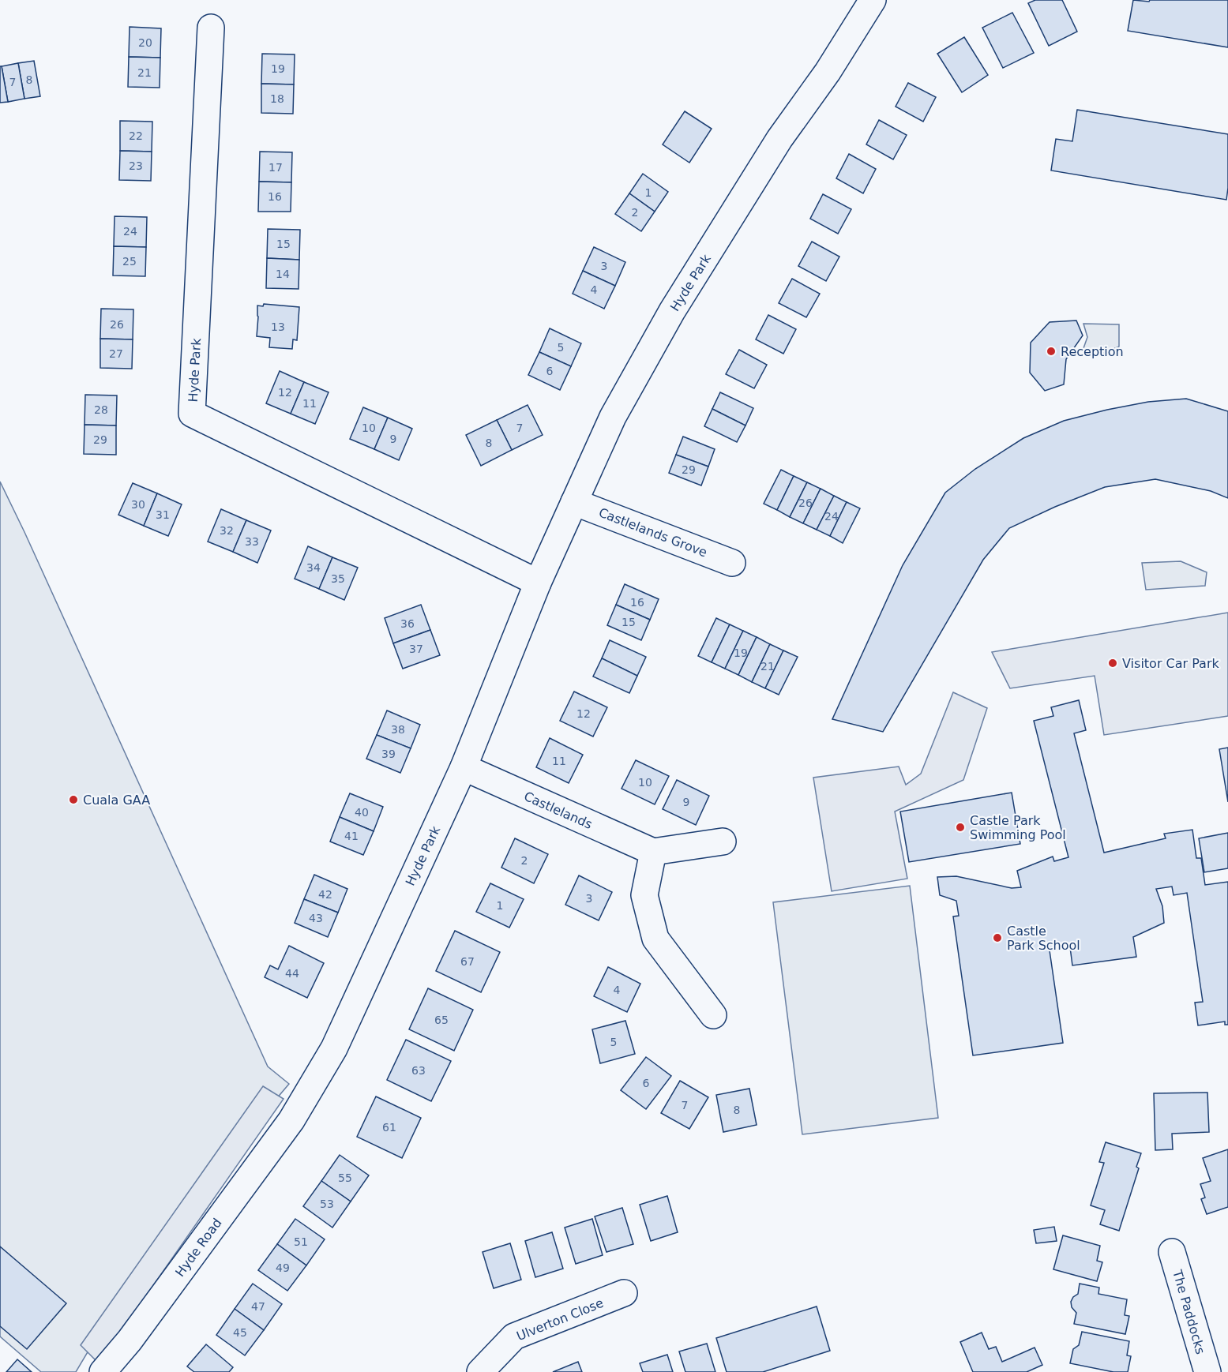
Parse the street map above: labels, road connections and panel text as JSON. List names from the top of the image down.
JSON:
{
  "streets": {
    "street": [
      "Hyde Park",
      "Castlelands Grove",
      "Castlelands",
      "Hyde Road",
      "The Paddocks",
      "Ulverton Close"
    ]
  },
  "crossings": [
    ["Hyde Park", "Castlelands Grove"],
    ["Hyde Park", "Castlelands"],
    ["Hyde Park", "Hyde Road"]
  ],
  "places": [
    "Reception",
    "Visitor Car Park",
    "Cuala GAA",
    "Castle Park Swimming Pool",
    "Castle Park School"
  ],
  "house_numbers": [
    "20",
    "19",
    "21",
    "8",
    "7",
    "18",
    "22",
    "23",
    "17",
    "1",
    "16",
    "2",
    "24",
    "15",
    "25",
    "3",
    "14",
    "4",
    "26",
    "13",
    "5",
    "27",
    "6",
    "12",
    "11",
    "28",
    "10",
    "7",
    "9",
    "29",
    "8",
    "29",
    "26",
    "30",
    "31",
    "24",
    "32",
    "33",
    "34",
    "35",
    "16",
    "15",
    "36",
    "37",
    "19",
    "21",
    "12",
    "38",
    "39",
    "11",
    "10",
    "9",
    "40",
    "41",
    "2",
    "42",
    "3",
    "1",
    "43",
    "67",
    "44",
    "4",
    "65",
    "5",
    "63",
    "6",
    "7",
    "8",
    "61",
    "55",
    "53",
    "51",
    "49",
    "47",
    "45"
  ]
}
